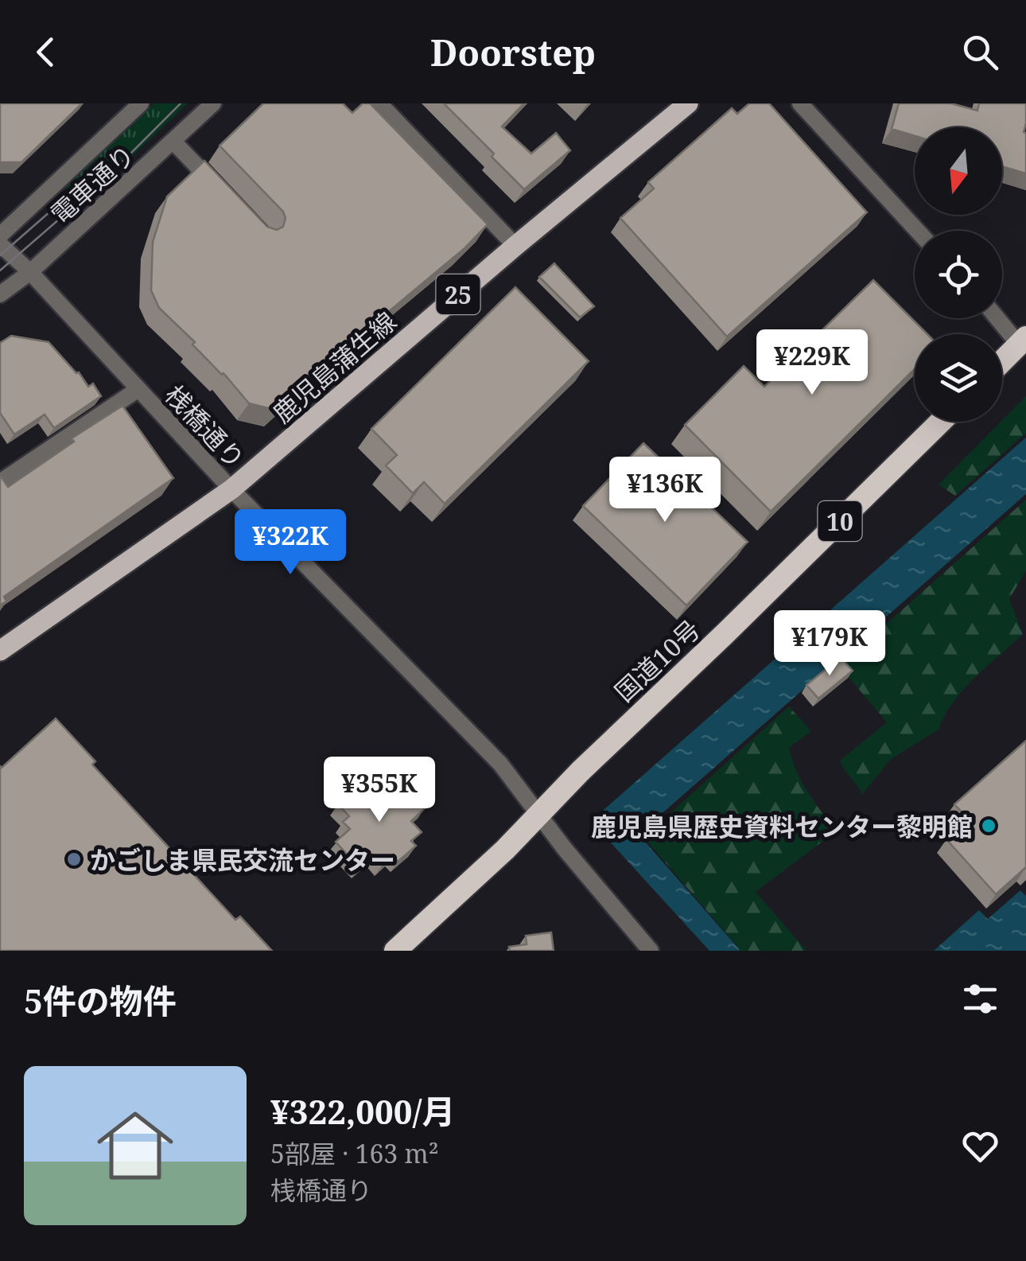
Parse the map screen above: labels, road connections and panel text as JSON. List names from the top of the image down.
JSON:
{
  "streets": {
    "highway": ["10", "国道10号"],
    "main road": ["25", "鹿児島蒲生線"],
    "street": ["電車通り", "桟橋通り"]
  },
  "crossings": [
    ["電車通り", "桟橋通り"],
    ["鹿児島蒲生線", "桟橋通り"],
    ["桟橋通り", "国道10号"]
  ],
  "places": ["鹿児島県歴史資料センター黎明館", "かごしま県民交流センター"],
  "north": "bottom",
  "page": {
    "header": "Doorstep",
    "price": [
      "¥229K",
      "¥136K",
      "¥322K",
      "¥179K",
      "¥355K"
    ],
    "heading": "5件の物件",
    "list": [
      {
        "name": "¥322,000/月",
        "note": "5部屋 · 163 m² · 桟橋通り"
      }
    ]
  }
}
